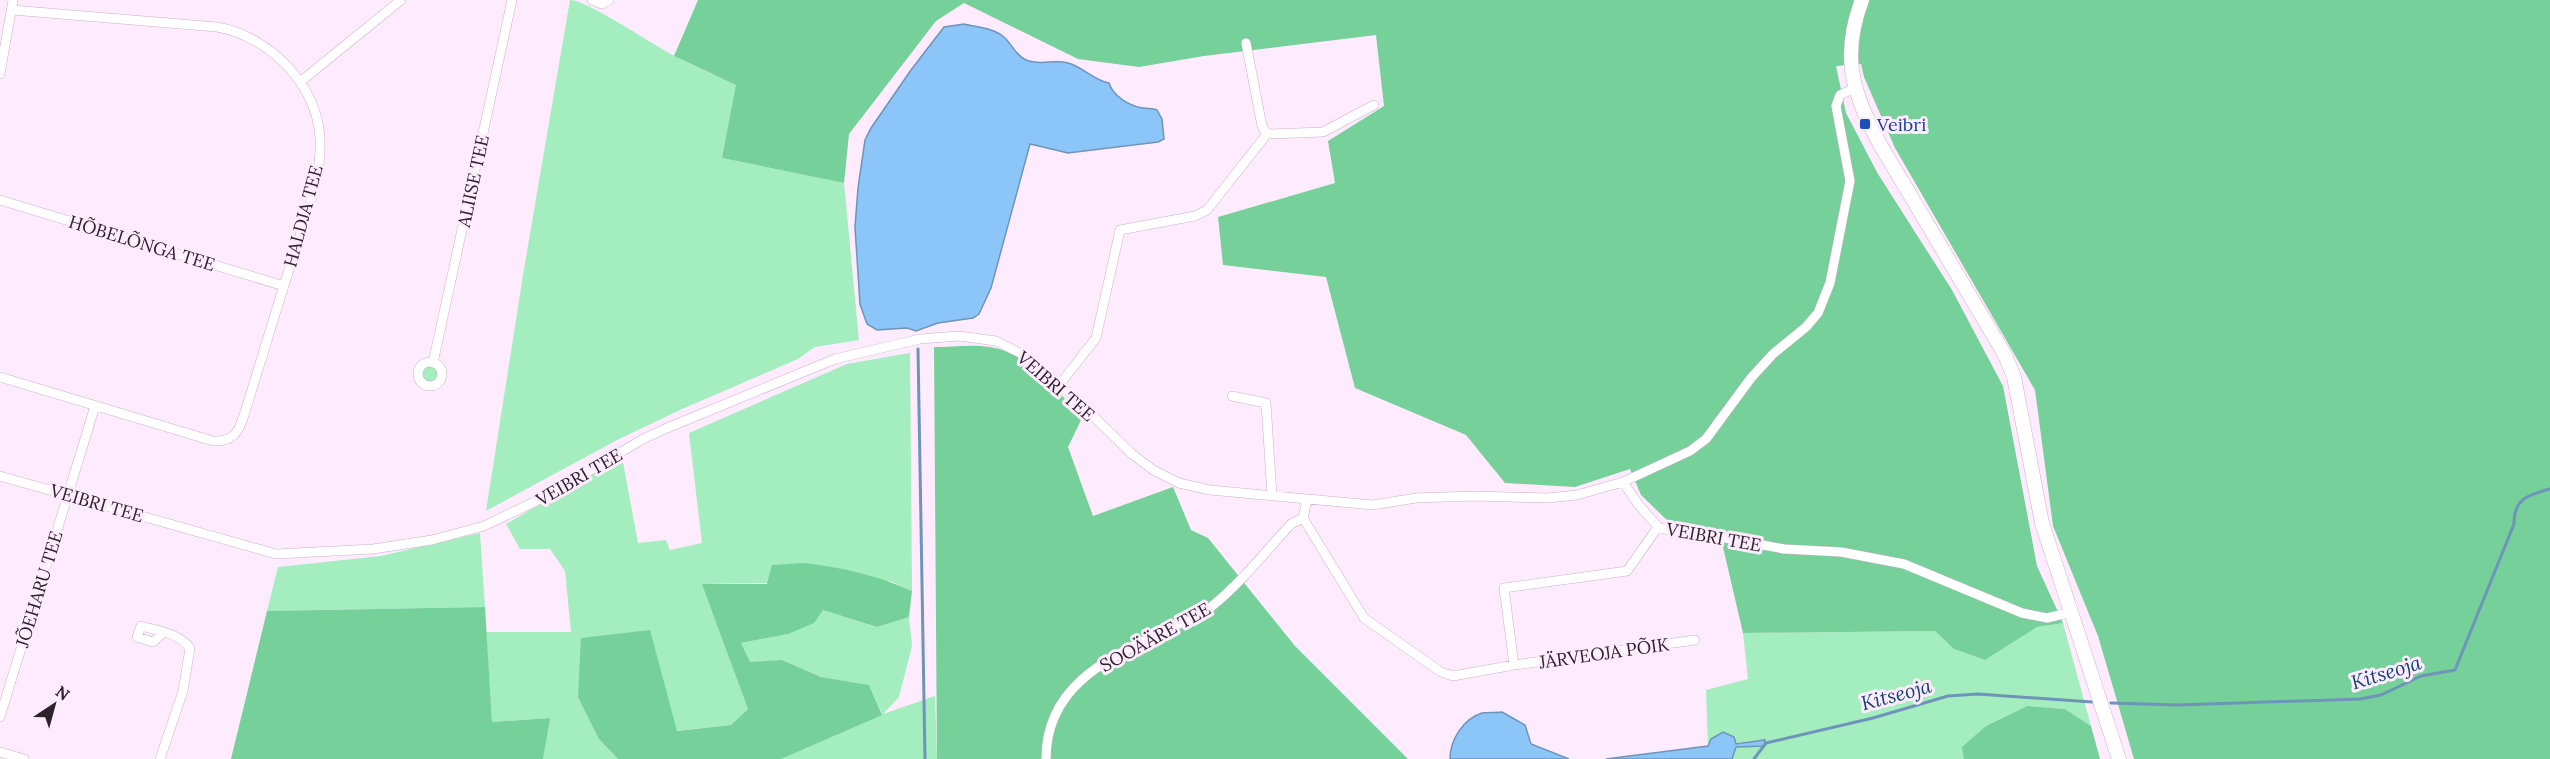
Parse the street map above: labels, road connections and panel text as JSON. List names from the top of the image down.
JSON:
{
  "streets": {
    "street": [
      "ALIISE TEE",
      "HALDJA TEE",
      "HÕBELÕNGA TEE",
      "VEIBRI TEE",
      "JÕEHARU TEE",
      "SOOÄÄRE TEE",
      "JÄRVEOJA PÕIK"
    ]
  },
  "crossings": [
    ["HALDJA TEE", "HÕBELÕNGA TEE"],
    ["VEIBRI TEE", "JÕEHARU TEE"],
    ["SOOÄÄRE TEE", "JÄRVEOJA PÕIK"]
  ],
  "water": ["Kitseoja"],
  "places": {
    "transit": ["Veibri"]
  },
  "north": "top right"
}
